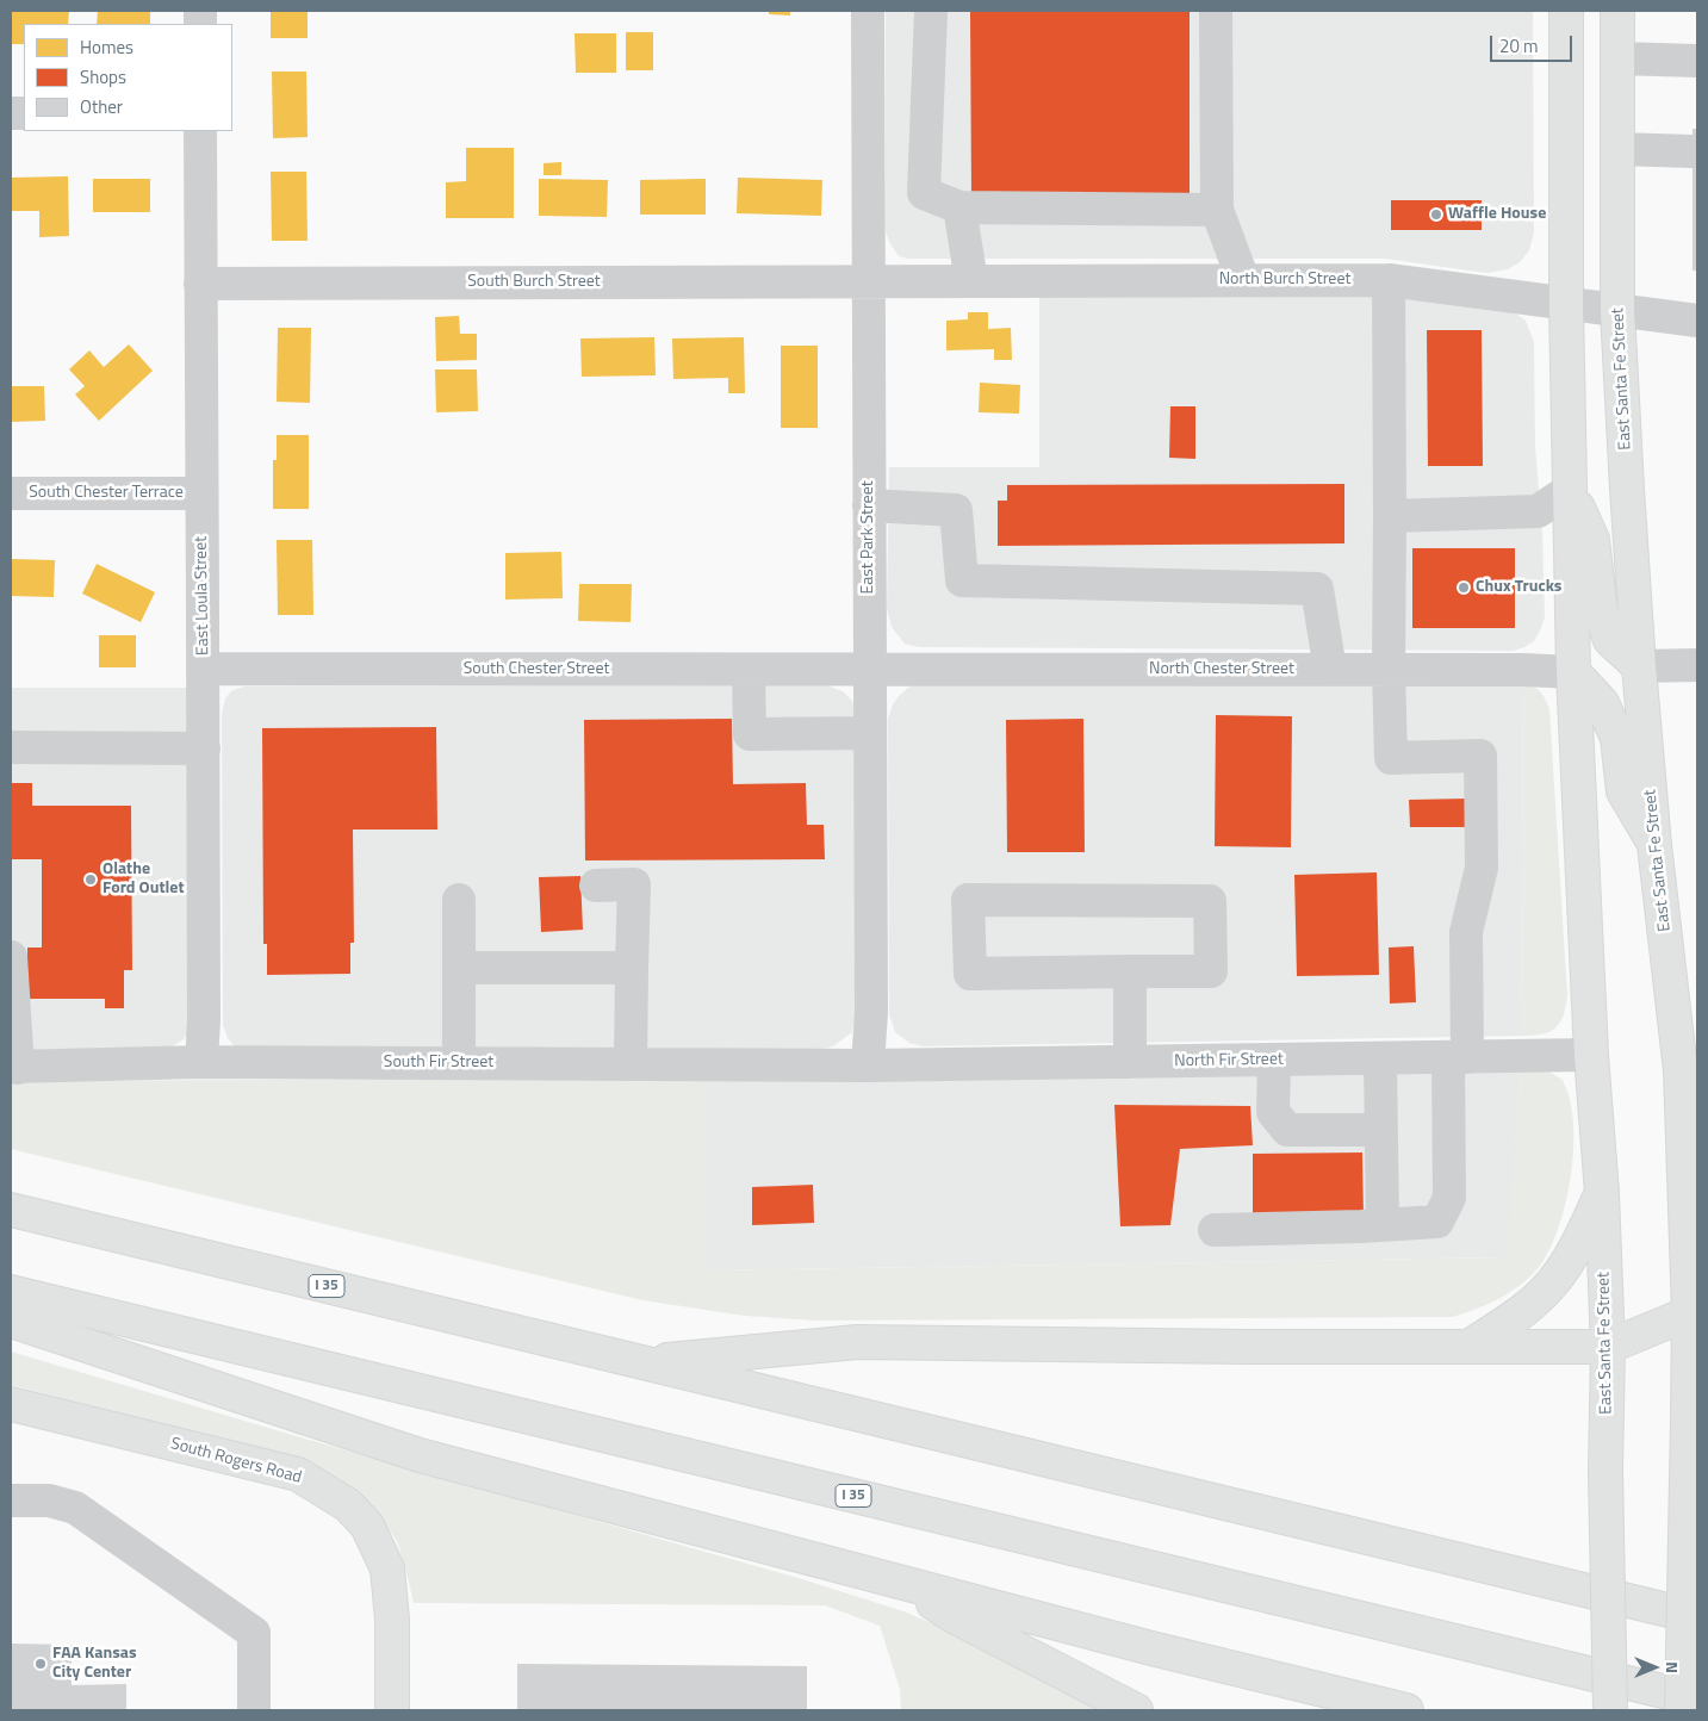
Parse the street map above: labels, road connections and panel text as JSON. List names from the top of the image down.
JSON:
{
  "streets": {
    "main road": ["East Santa Fe Street", "I 35", "South Rogers Road"],
    "street": [
      "North Burch Street",
      "South Burch Street",
      "South Chester Terrace",
      "East Park Street",
      "East Loula Street",
      "South Chester Street",
      "North Chester Street",
      "North Fir Street",
      "South Fir Street"
    ]
  },
  "crossings": [
    ["North Burch Street", "South Burch Street"],
    ["North Burch Street", "East Santa Fe Street"],
    ["North Burch Street", "East Park Street"],
    ["South Burch Street", "East Park Street"],
    ["South Burch Street", "East Loula Street"],
    ["East Santa Fe Street", "North Chester Street"],
    ["East Santa Fe Street", "North Fir Street"],
    ["South Chester Terrace", "East Loula Street"],
    ["East Park Street", "South Chester Street"],
    ["East Park Street", "North Chester Street"],
    ["East Park Street", "North Fir Street"],
    ["East Park Street", "South Fir Street"],
    ["East Loula Street", "South Chester Street"],
    ["East Loula Street", "South Fir Street"],
    ["South Chester Street", "North Chester Street"],
    ["North Fir Street", "South Fir Street"]
  ],
  "places": [
    "Waffle House",
    "Chux Trucks",
    "Olathe Ford Outlet",
    "FAA Kansas City Center"
  ],
  "legend": ["Homes", "Shops", "Other"],
  "scale_bar": "20 m",
  "north": "right"
}
